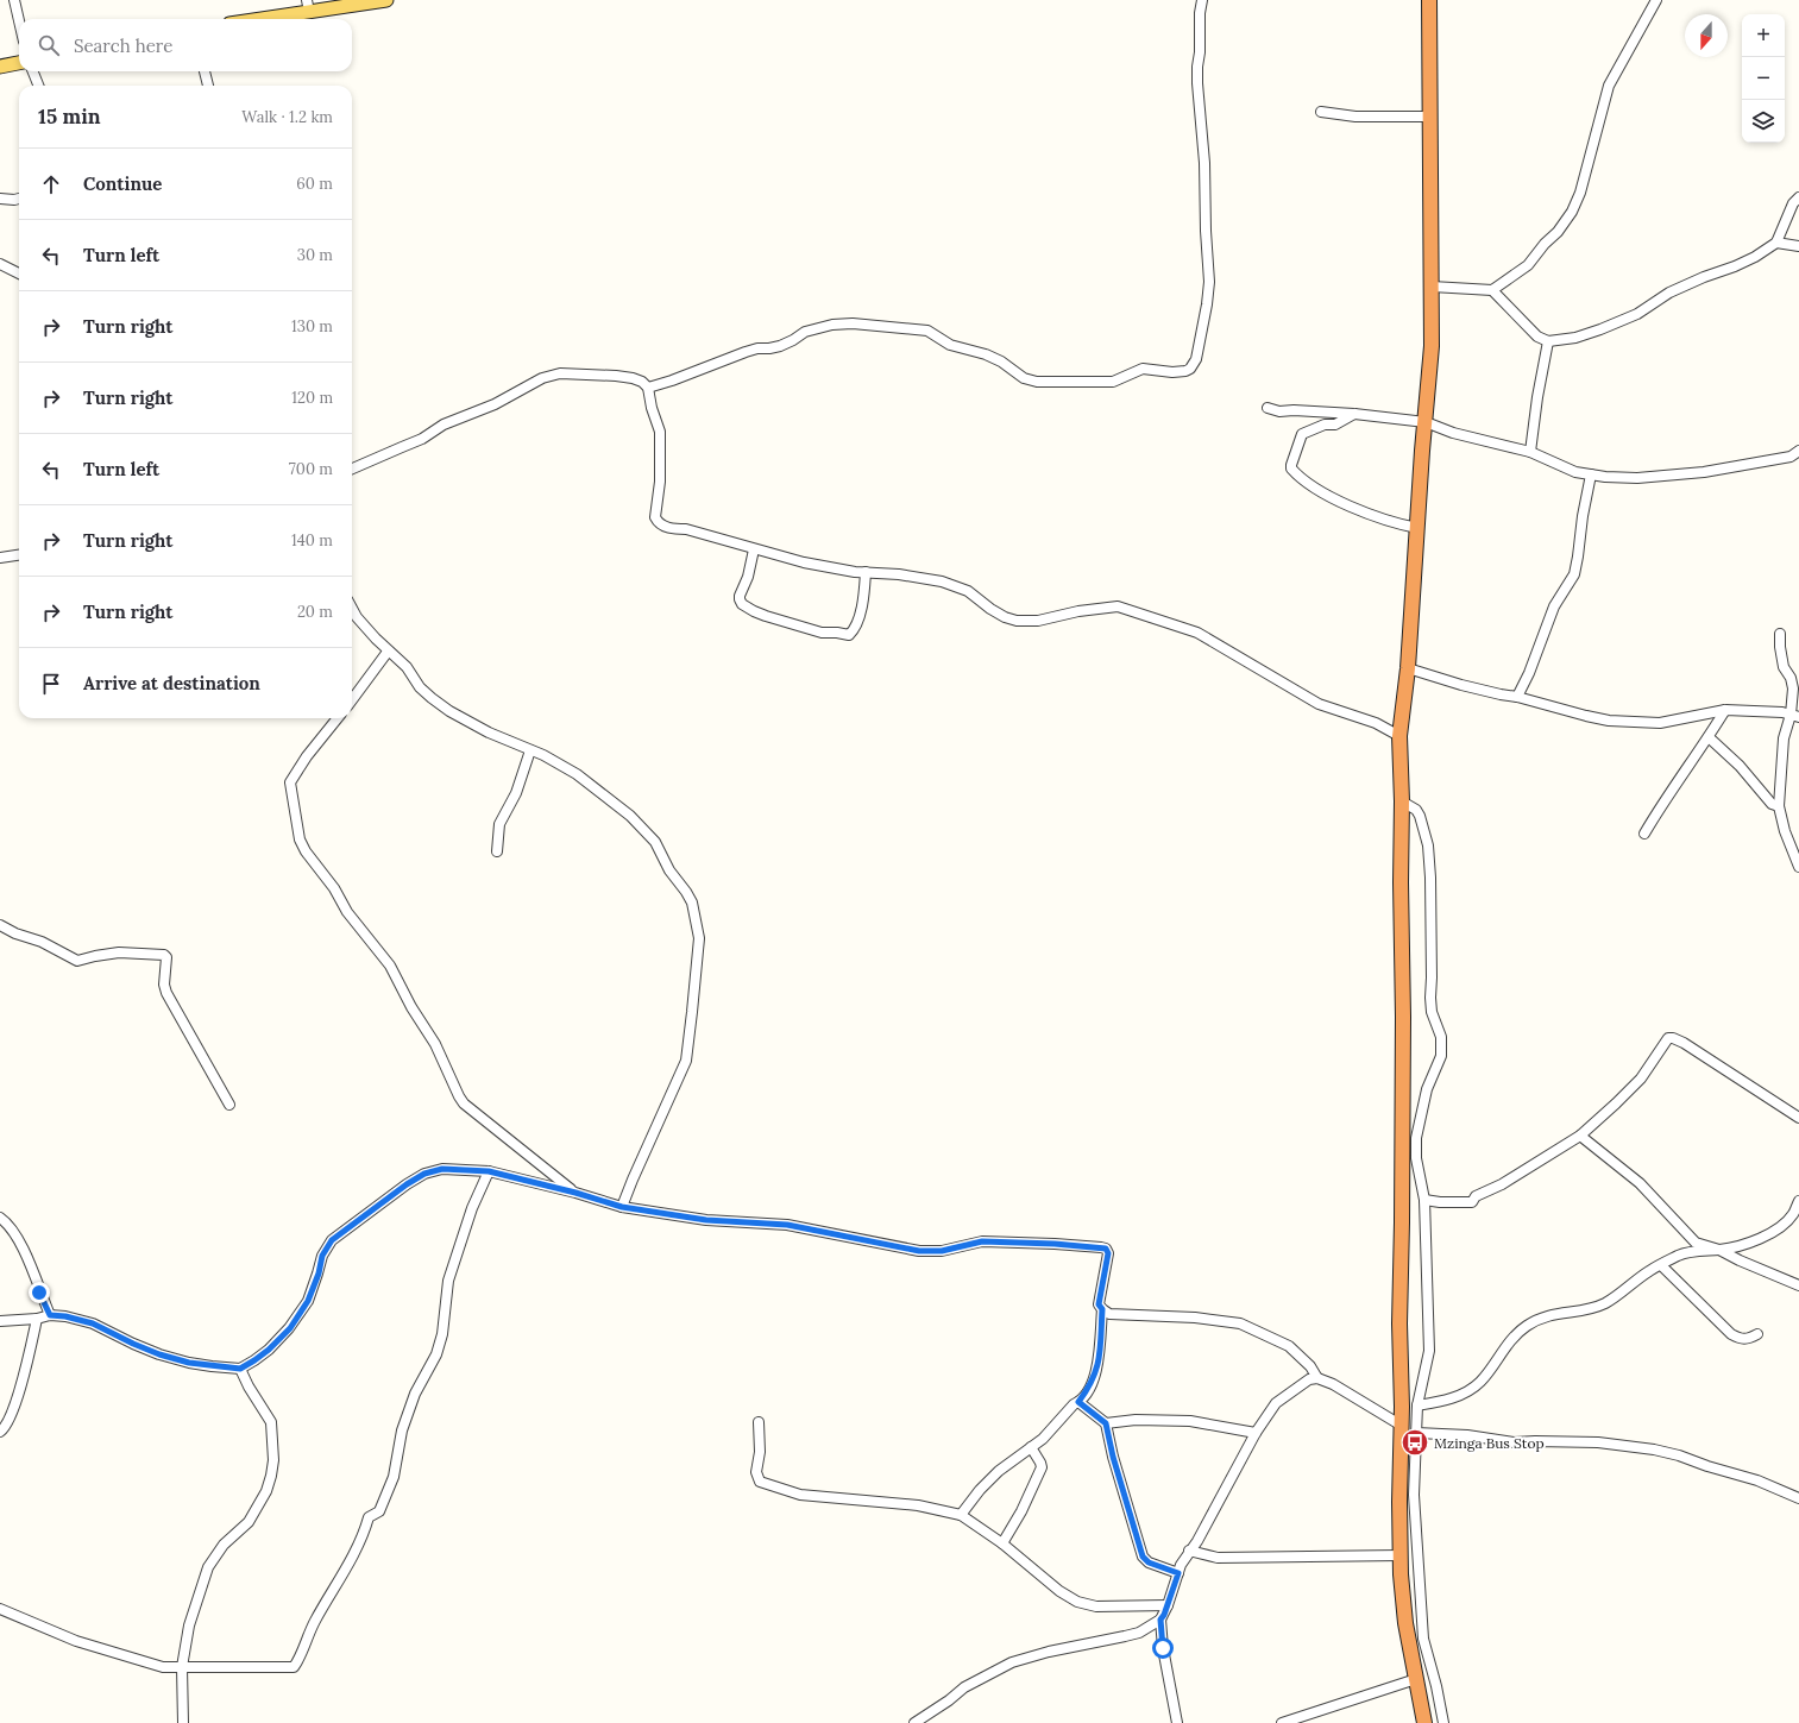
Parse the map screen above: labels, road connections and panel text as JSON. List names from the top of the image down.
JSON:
{
  "places": {
    "bus stop": ["Mzinga Bus Stop"]
  },
  "north": "bottom",
  "page": {
    "map_buttons": ["+", "−"],
    "search": "Search here",
    "heading": ["15 min", "Walk · 1.2 km"],
    "list": [
      ["Continue", "60 m"],
      ["Turn left", "30 m"],
      ["Turn right", "130 m"],
      ["Turn right", "120 m"],
      ["Turn left", "700 m"],
      ["Turn right", "140 m"],
      ["Turn right", "20 m"],
      "Arrive at destination"
    ]
  }
}
